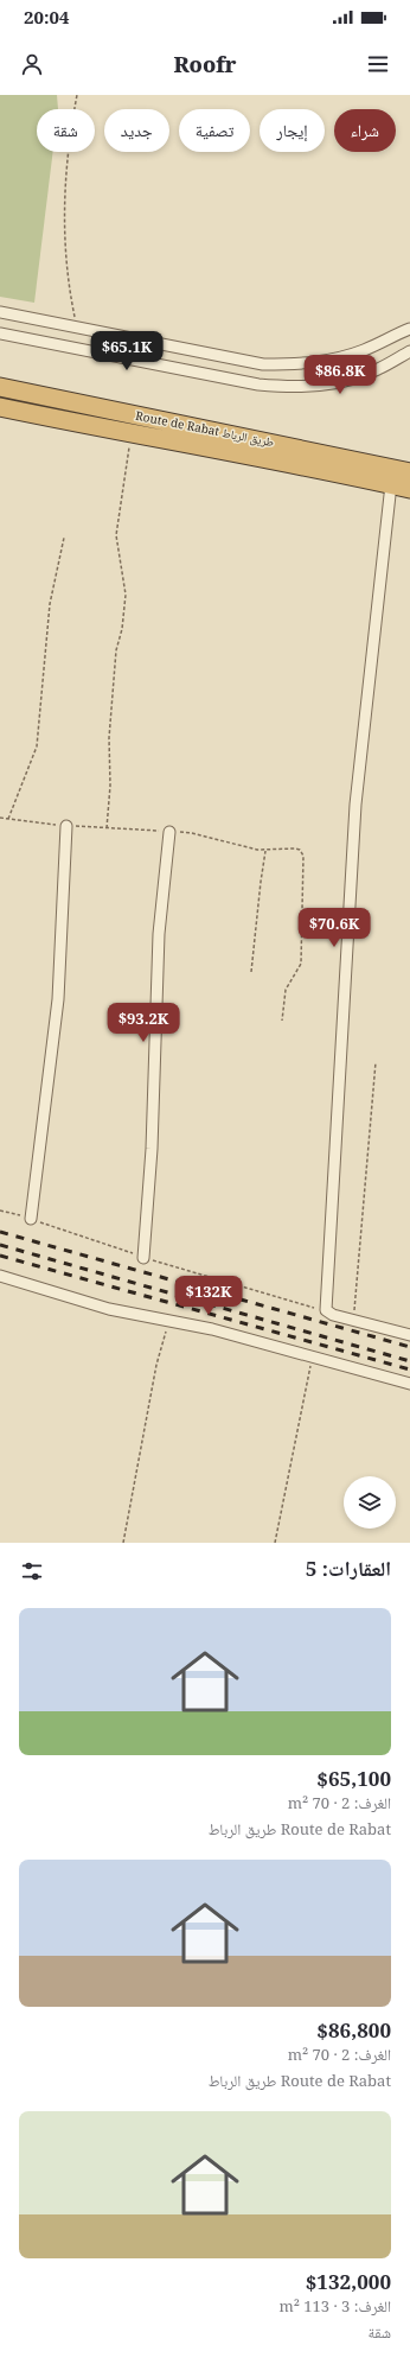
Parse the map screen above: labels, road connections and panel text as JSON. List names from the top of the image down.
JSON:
{
  "streets": {
    "highway": ["Route de Rabat طريق الرباط"]
  },
  "page": {
    "status": "20:04",
    "header": "Roofr",
    "chip": [
      "شراء",
      "إيجار",
      "تصفية",
      "جديد",
      "شقة"
    ],
    "price": [
      "$65.1K",
      "$86.8K",
      "$70.6K",
      "$93.2K",
      "$132K"
    ],
    "heading": "العقارات: 5",
    "list": [
      {
        "name": "$65,100",
        "note": "الغرف: 2 · 70 m² · Route de Rabat طريق الرباط"
      },
      {
        "name": "$86,800",
        "note": "الغرف: 2 · 70 m² · Route de Rabat طريق الرباط"
      },
      {
        "name": "$132,000",
        "note": "الغرف: 3 · 113 m² · شقة"
      }
    ]
  }
}
